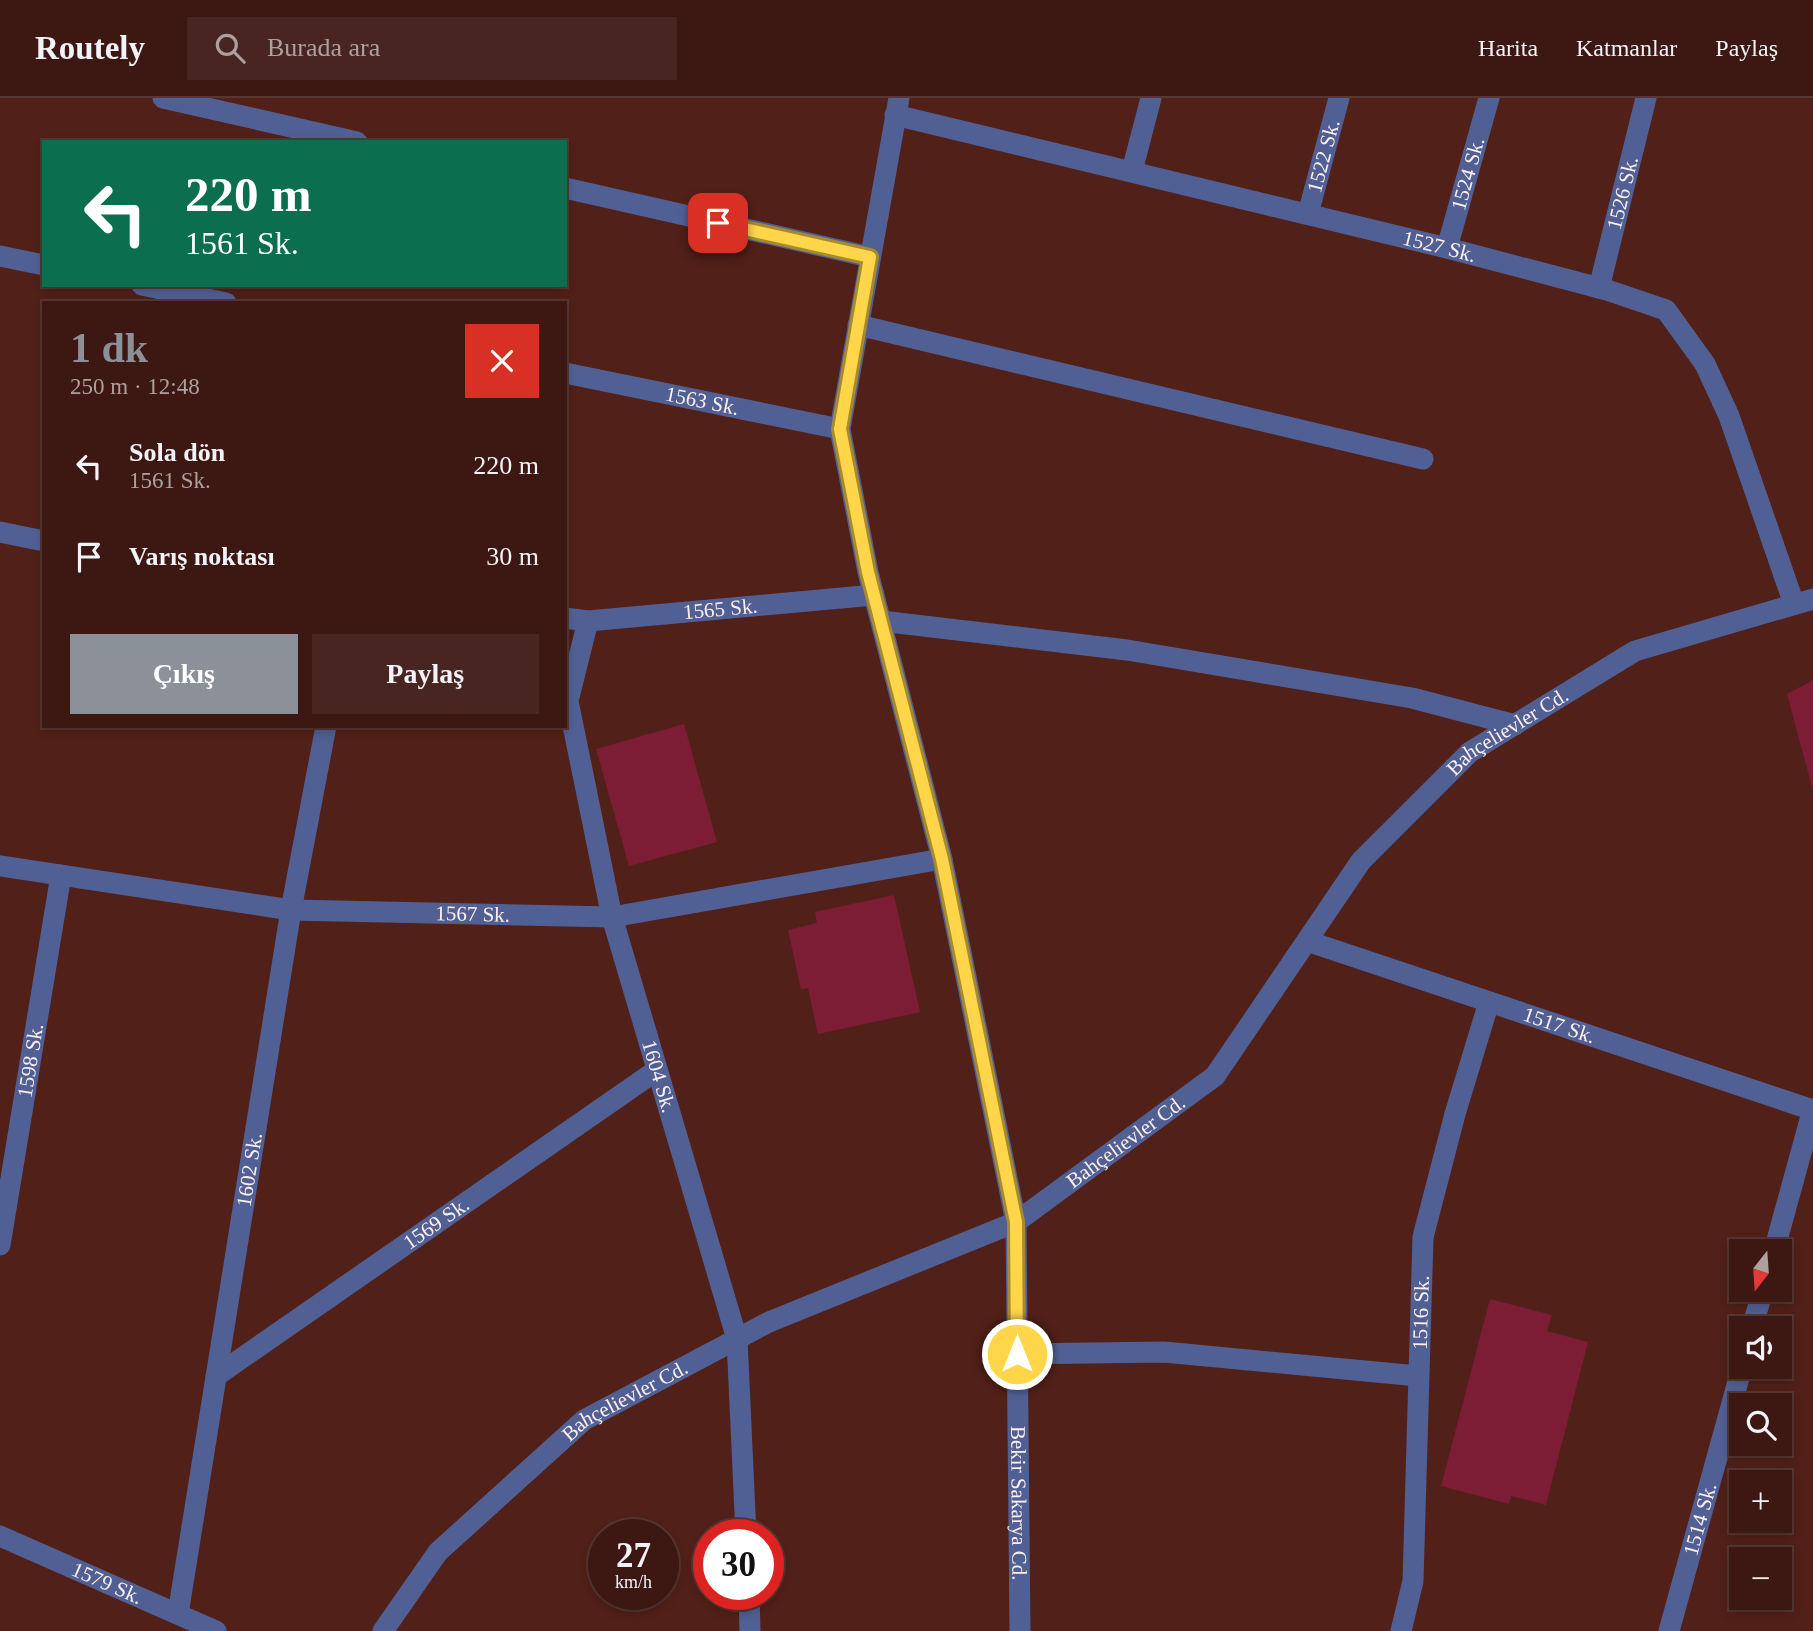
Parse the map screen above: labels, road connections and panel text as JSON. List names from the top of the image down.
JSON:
{
  "streets": {
    "street": [
      "1522 Sk.",
      "1524 Sk.",
      "1526 Sk.",
      "1527 Sk.",
      "1563 Sk.",
      "1565 Sk.",
      "Bahçelievler Cd.",
      "1567 Sk.",
      "1517 Sk.",
      "1598 Sk.",
      "1604 Sk.",
      "1602 Sk.",
      "1569 Sk.",
      "1516 Sk.",
      "Bekir Sakarya Cd.",
      "1514 Sk.",
      "1579 Sk."
    ]
  },
  "crossings": [
    ["1522 Sk.", "1527 Sk."],
    ["1524 Sk.", "1527 Sk."],
    ["1526 Sk.", "1527 Sk."],
    ["1527 Sk.", "Bahçelievler Cd."],
    ["1527 Sk.", "Bekir Sakarya Cd."],
    ["1563 Sk.", "Bekir Sakarya Cd."],
    ["1565 Sk.", "1604 Sk."],
    ["1565 Sk.", "Bekir Sakarya Cd."],
    ["Bahçelievler Cd.", "1517 Sk."],
    ["Bahçelievler Cd.", "1604 Sk."],
    ["Bahçelievler Cd.", "Bekir Sakarya Cd."],
    ["1567 Sk.", "1598 Sk."],
    ["1567 Sk.", "1604 Sk."],
    ["1567 Sk.", "1602 Sk."],
    ["1567 Sk.", "Bekir Sakarya Cd."],
    ["1517 Sk.", "1516 Sk."],
    ["1604 Sk.", "1569 Sk."],
    ["1602 Sk.", "1569 Sk."],
    ["1602 Sk.", "1579 Sk."]
  ],
  "north": "bottom",
  "page": {
    "header": "Routely",
    "search": "Burada ara",
    "nav": ["Harita", "Katmanlar", "Paylaş"],
    "turn": ["220 m", "1561 Sk."],
    "heading": ["1 dk", "250 m · 12:48"],
    "list": [
      {
        "name": "Sola dön",
        "note": "1561 Sk.",
        "value": "220 m"
      },
      {
        "name": "Varış noktası",
        "value": "30 m"
      }
    ],
    "buttons": ["Çıkış", "Paylaş"],
    "map_buttons": ["+", "−"],
    "speed": "27 km/h",
    "limit": "30"
  }
}
